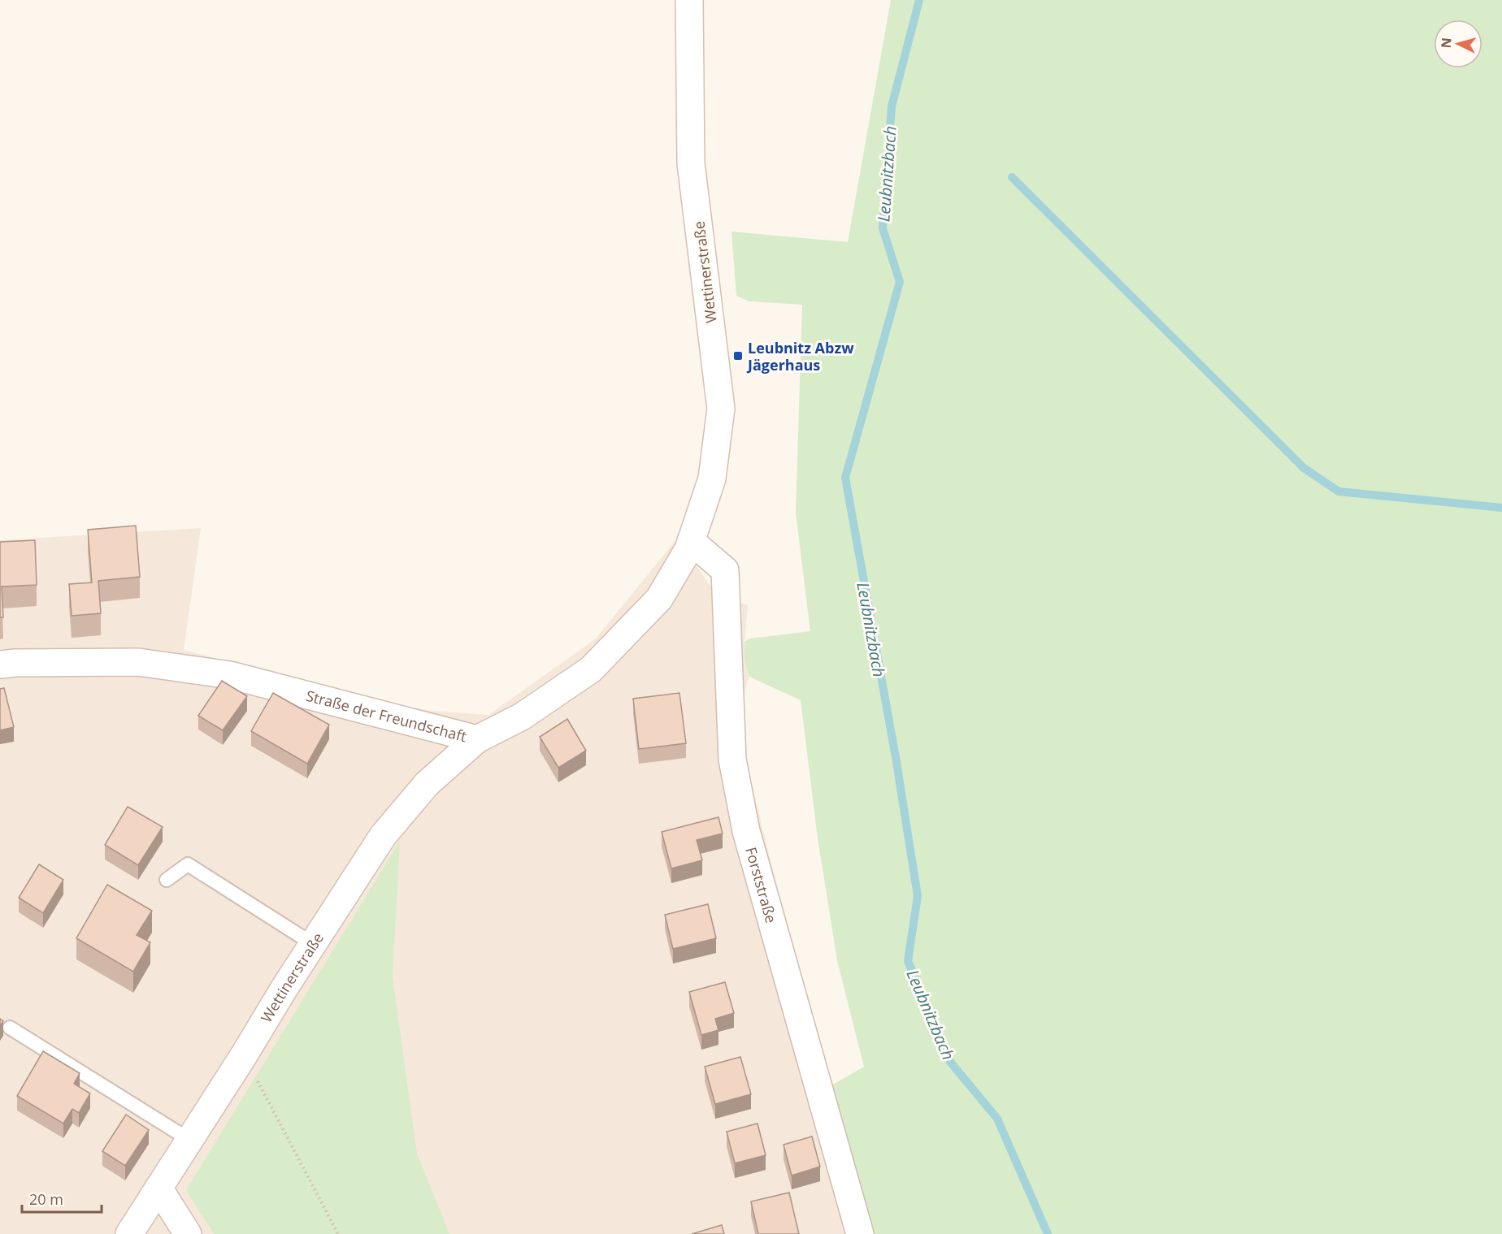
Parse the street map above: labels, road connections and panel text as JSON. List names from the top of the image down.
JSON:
{
  "streets": {
    "street": ["Wettinerstraße", "Straße der Freundschaft", "Forststraße"]
  },
  "crossings": [
    ["Wettinerstraße", "Straße der Freundschaft"],
    ["Wettinerstraße", "Forststraße"],
    ["Straße der Freundschaft", "Forststraße"]
  ],
  "water": ["Leubnitzbach"],
  "places": {
    "transit": ["Leubnitz Abzw Jägerhaus"]
  },
  "scale_bar": "20 m",
  "north": "left"
}
